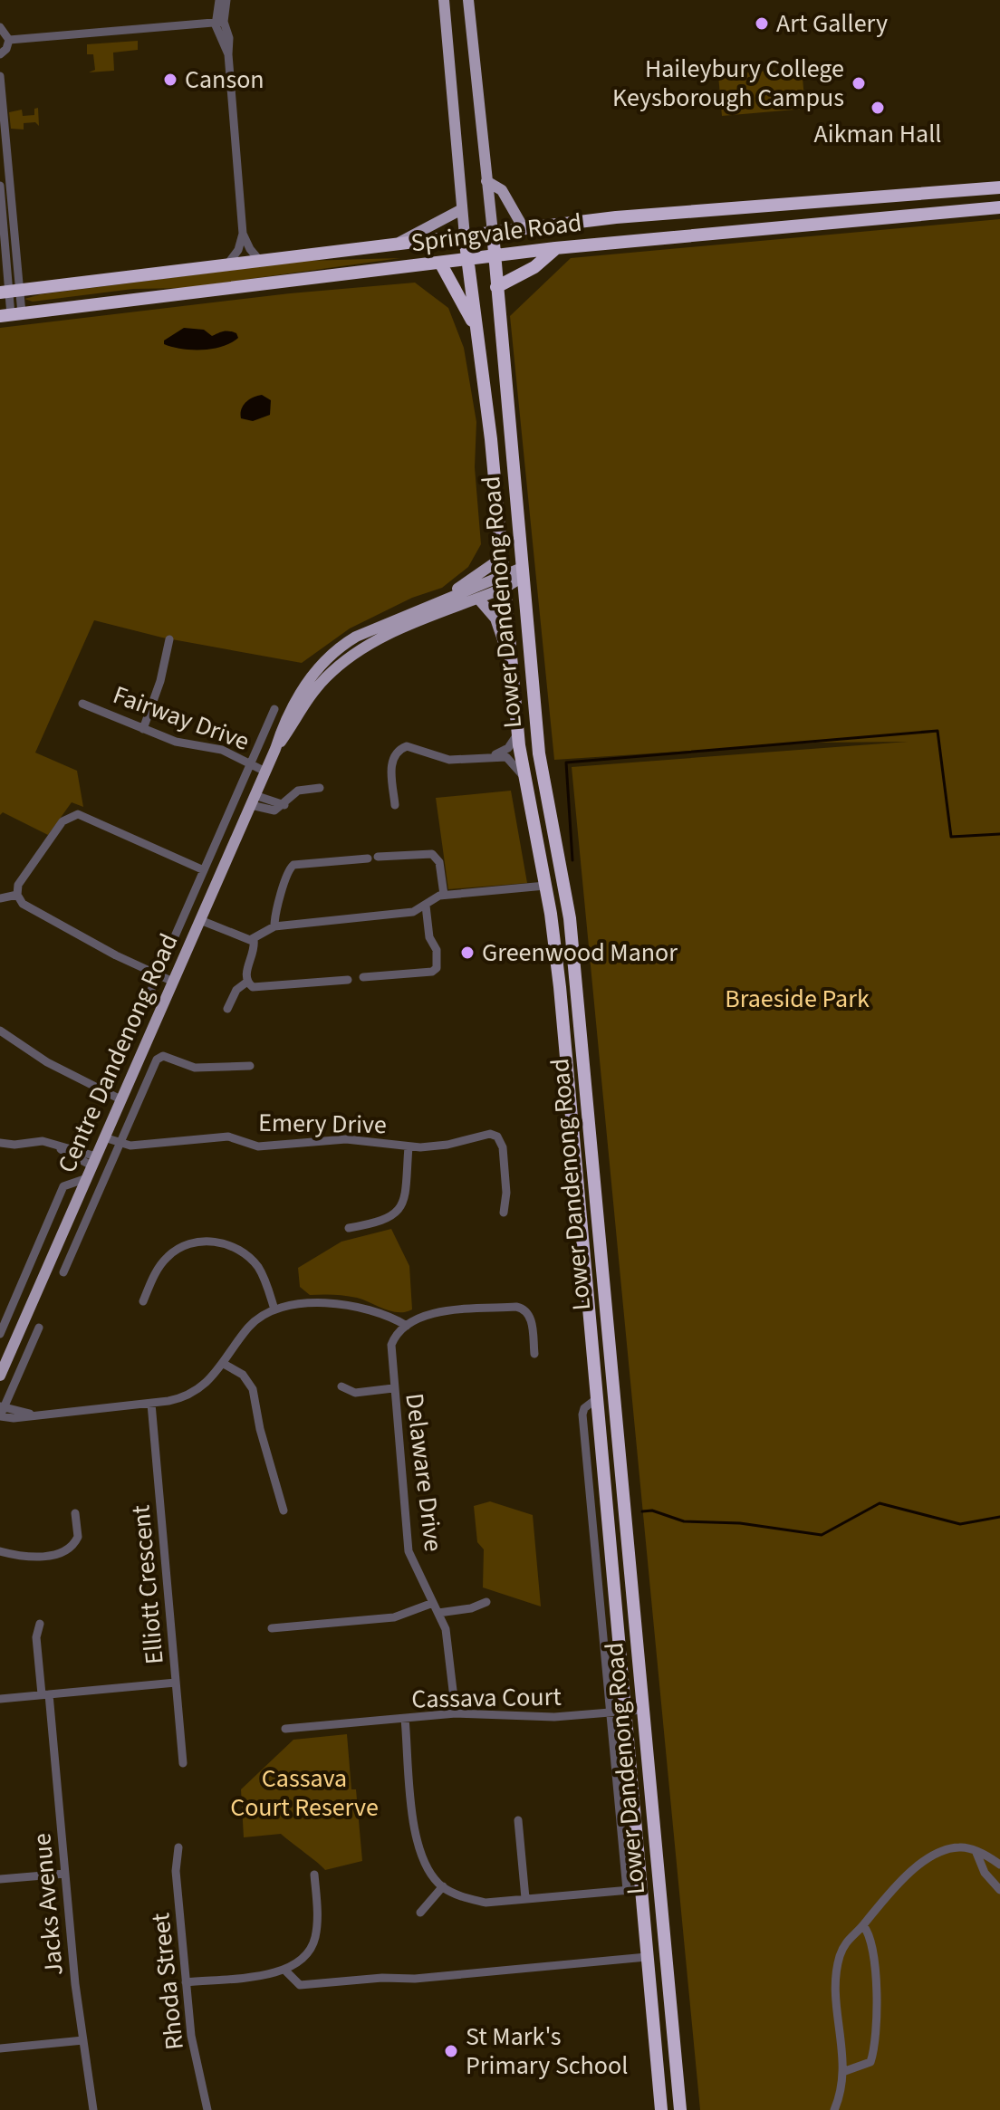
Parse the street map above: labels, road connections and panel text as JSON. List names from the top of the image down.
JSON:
{
  "streets": {
    "highway": ["Springvale Road", "Lower Dandenong Road"],
    "main road": ["Centre Dandenong Road"],
    "street": [
      "Fairway Drive",
      "Emery Drive",
      "Delaware Drive",
      "Elliott Crescent",
      "Cassava Court",
      "Jacks Avenue",
      "Rhoda Street"
    ]
  },
  "crossings": [
    ["Springvale Road", "Lower Dandenong Road"],
    ["Lower Dandenong Road", "Centre Dandenong Road"],
    ["Lower Dandenong Road", "Cassava Court"],
    ["Fairway Drive", "Centre Dandenong Road"],
    ["Centre Dandenong Road", "Emery Drive"],
    ["Delaware Drive", "Cassava Court"]
  ],
  "parks": ["Braeside Park", "Cassava Court Reserve"],
  "places": [
    "Art Gallery",
    "Canson",
    "Haileybury College Keysborough Campus",
    "Aikman Hall",
    "Greenwood Manor",
    "St Mark's Primary School"
  ]
}
